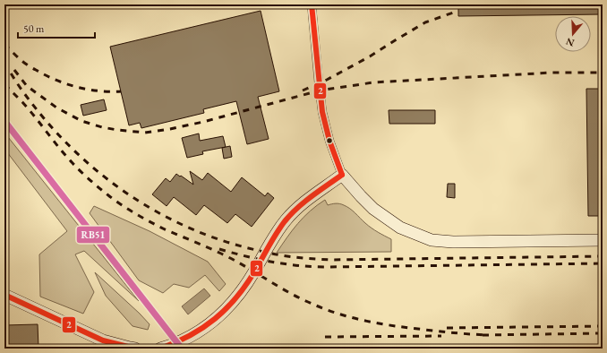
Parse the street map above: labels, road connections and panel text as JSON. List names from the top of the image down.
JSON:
{
  "lines": ["transit line 2", "transit line RB51"],
  "scale_bar": "50 m",
  "north": "bottom"
}
